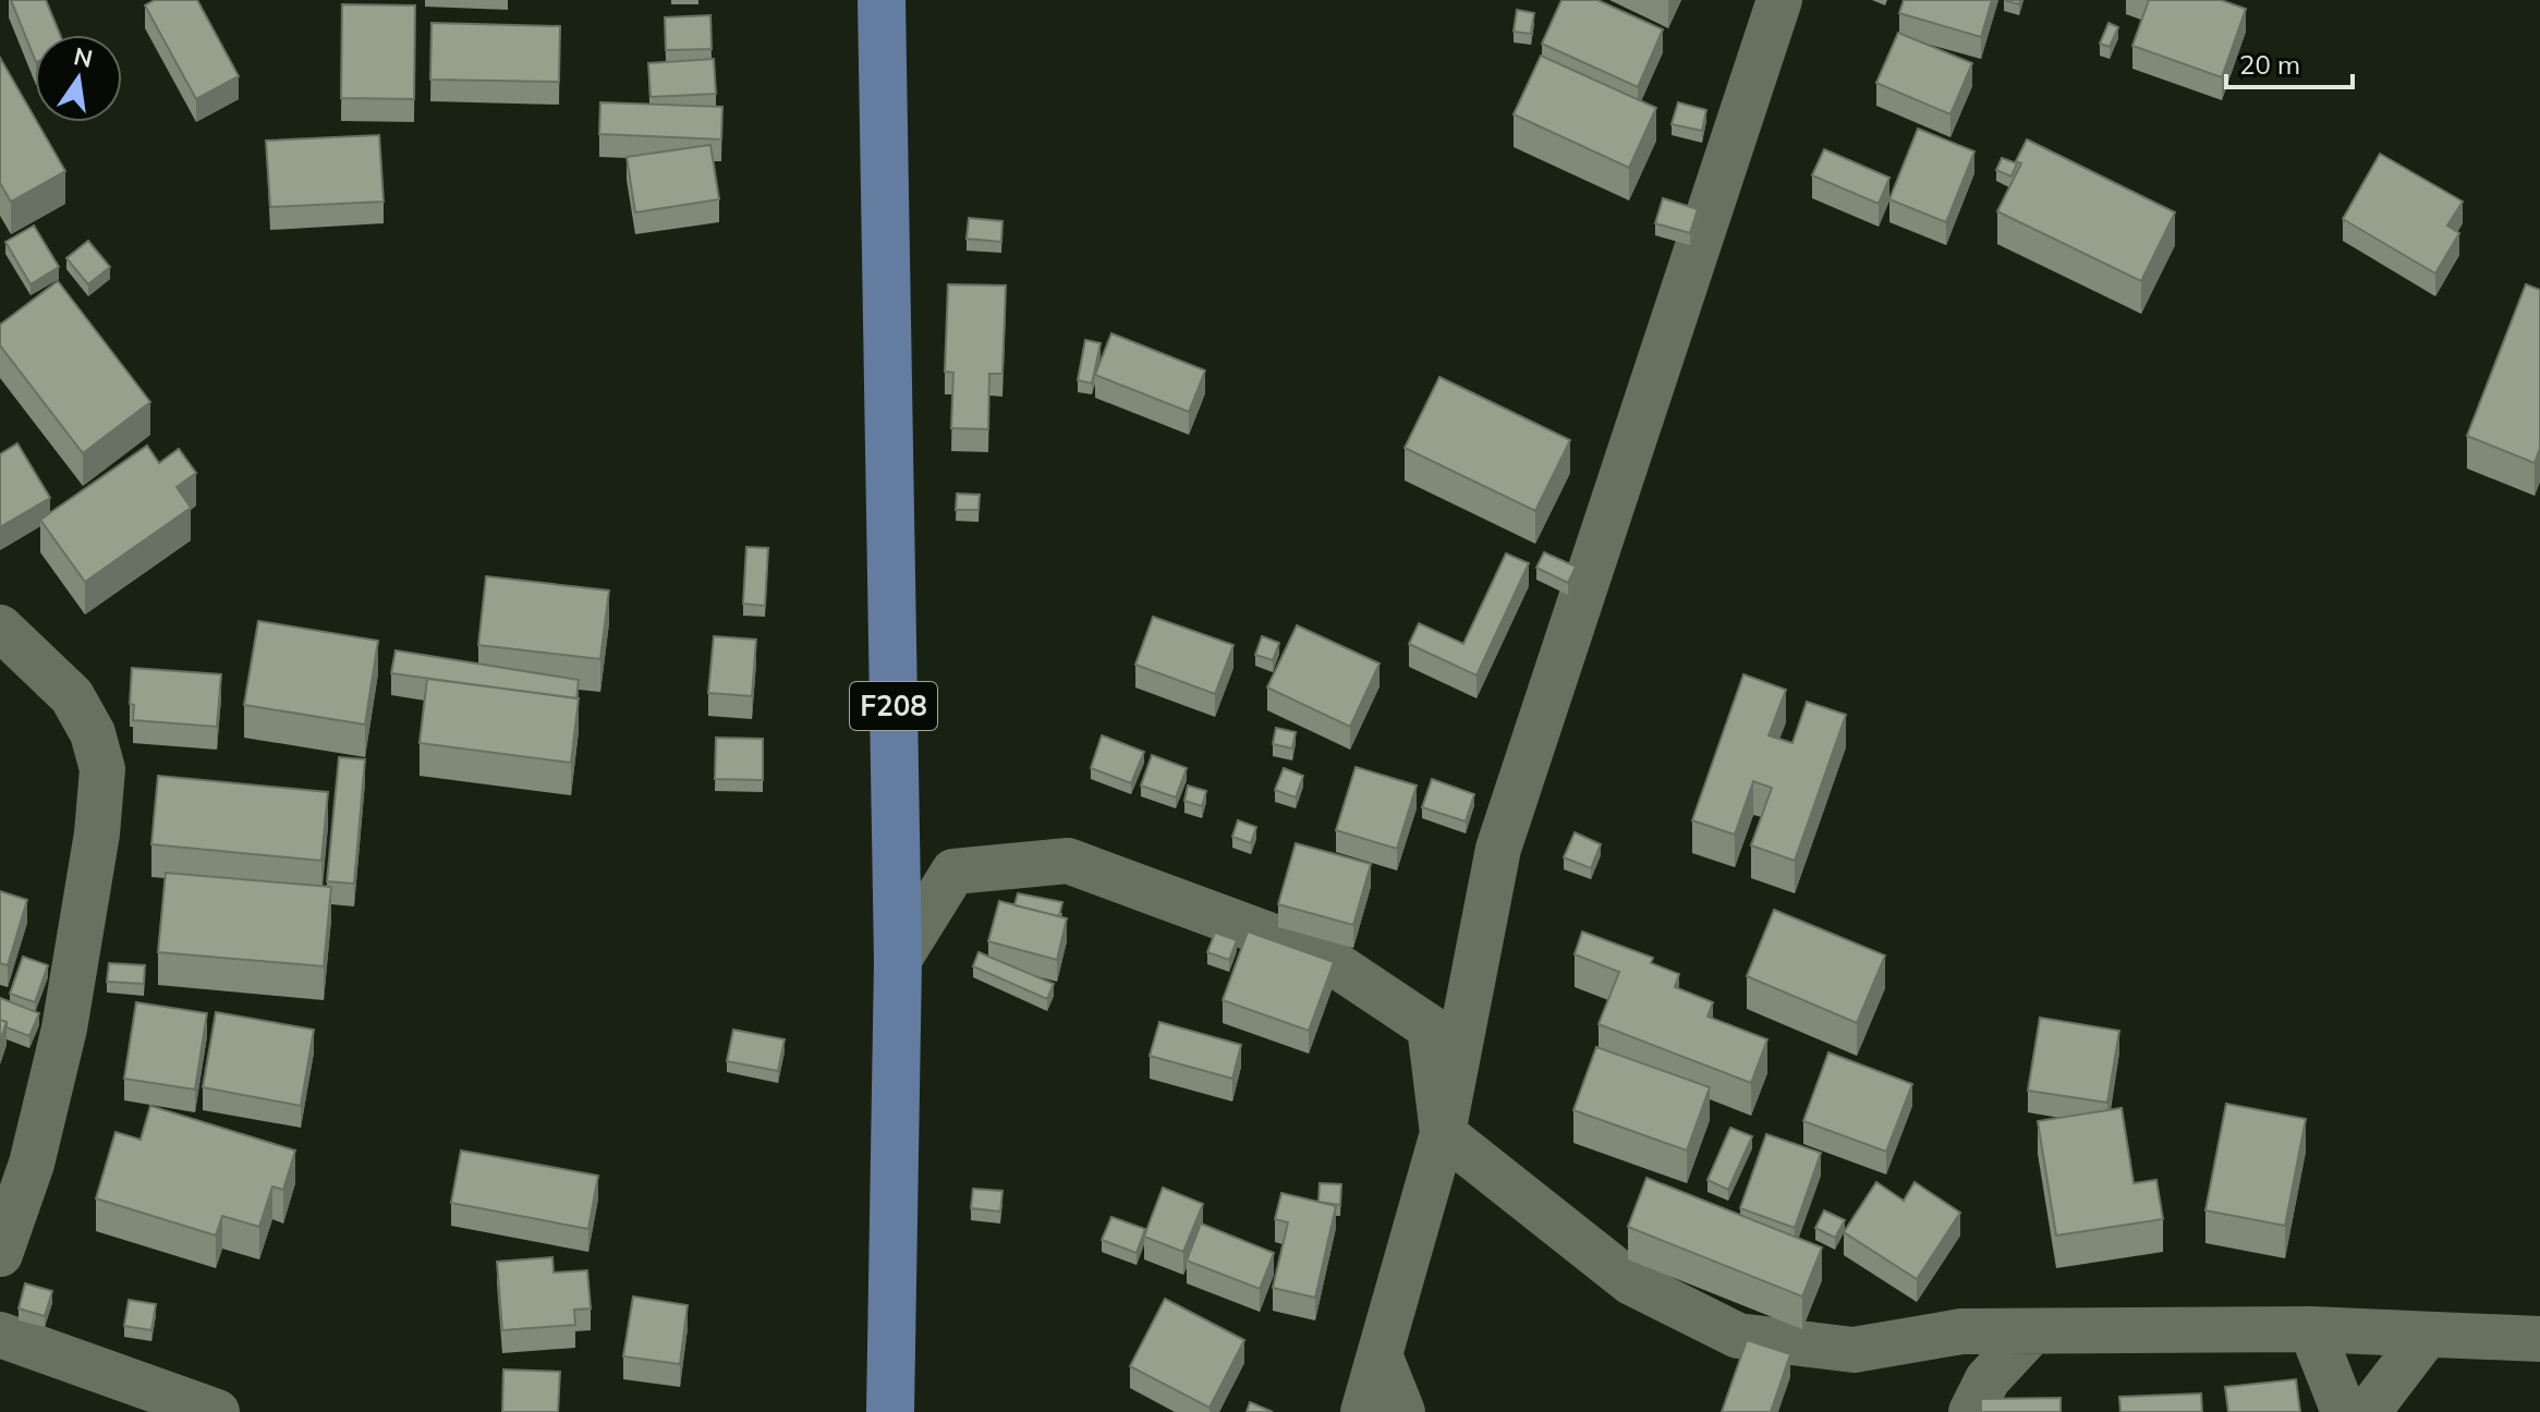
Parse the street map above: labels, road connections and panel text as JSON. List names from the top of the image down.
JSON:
{
  "streets": {
    "main road": ["F208"]
  },
  "scale_bar": "20 m",
  "north": "top"
}
